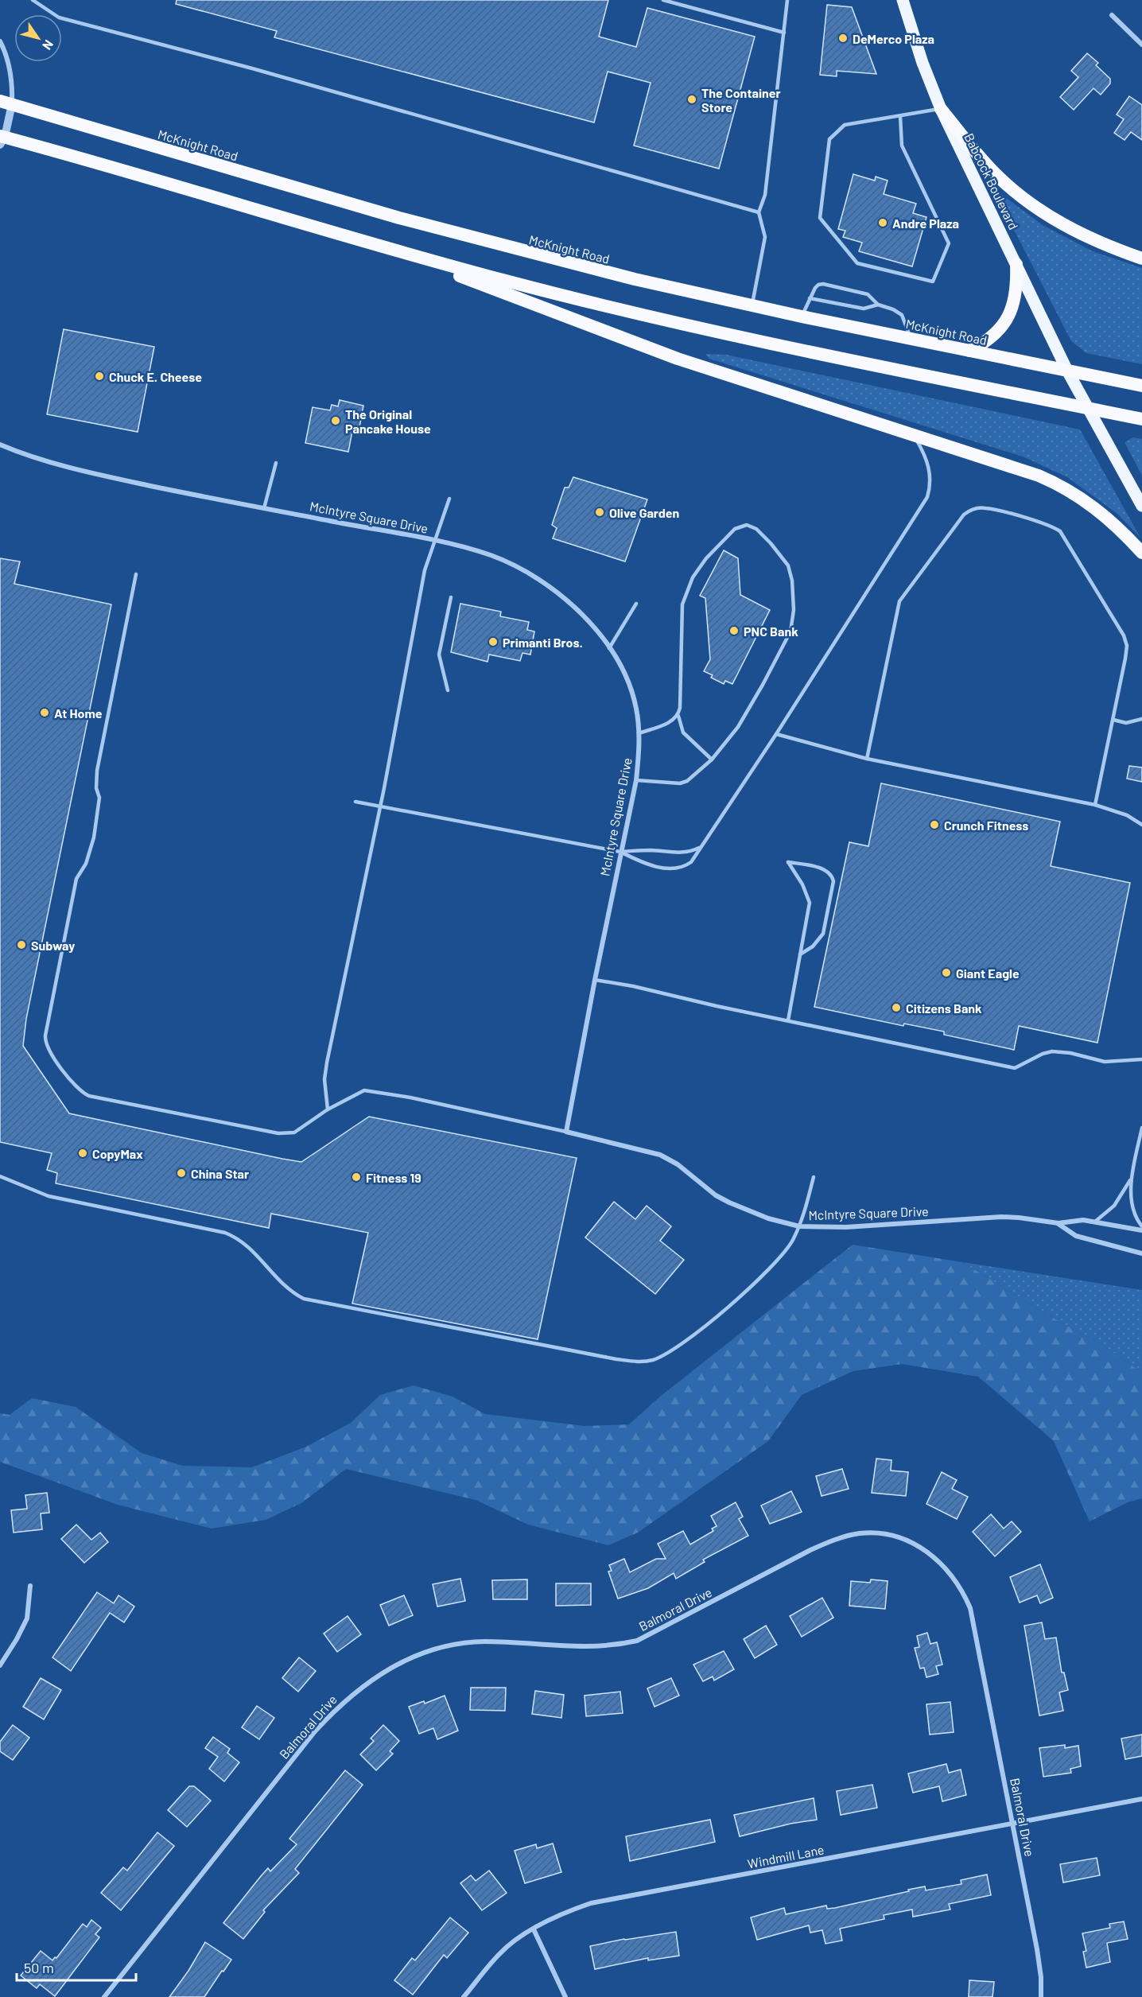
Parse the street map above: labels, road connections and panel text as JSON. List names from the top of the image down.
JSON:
{
  "streets": {
    "highway": ["McKnight Road"],
    "main road": ["Babcock Boulevard"],
    "street": ["McIntyre Square Drive", "Balmoral Drive", "Windmill Lane"]
  },
  "crossings": [
    ["McKnight Road", "Babcock Boulevard"],
    ["Balmoral Drive", "Windmill Lane"]
  ],
  "places": [
    "DeMerco Plaza",
    "The Container Store",
    "Andre Plaza",
    "Chuck E. Cheese",
    "The Original Pancake House",
    "Olive Garden",
    "PNC Bank",
    "Primanti Bros.",
    "At Home",
    "Crunch Fitness",
    "Subway",
    "Giant Eagle",
    "Citizens Bank",
    "CopyMax",
    "China Star",
    "Fitness 19"
  ],
  "scale_bar": "50 m",
  "north": "bottom right"
}
